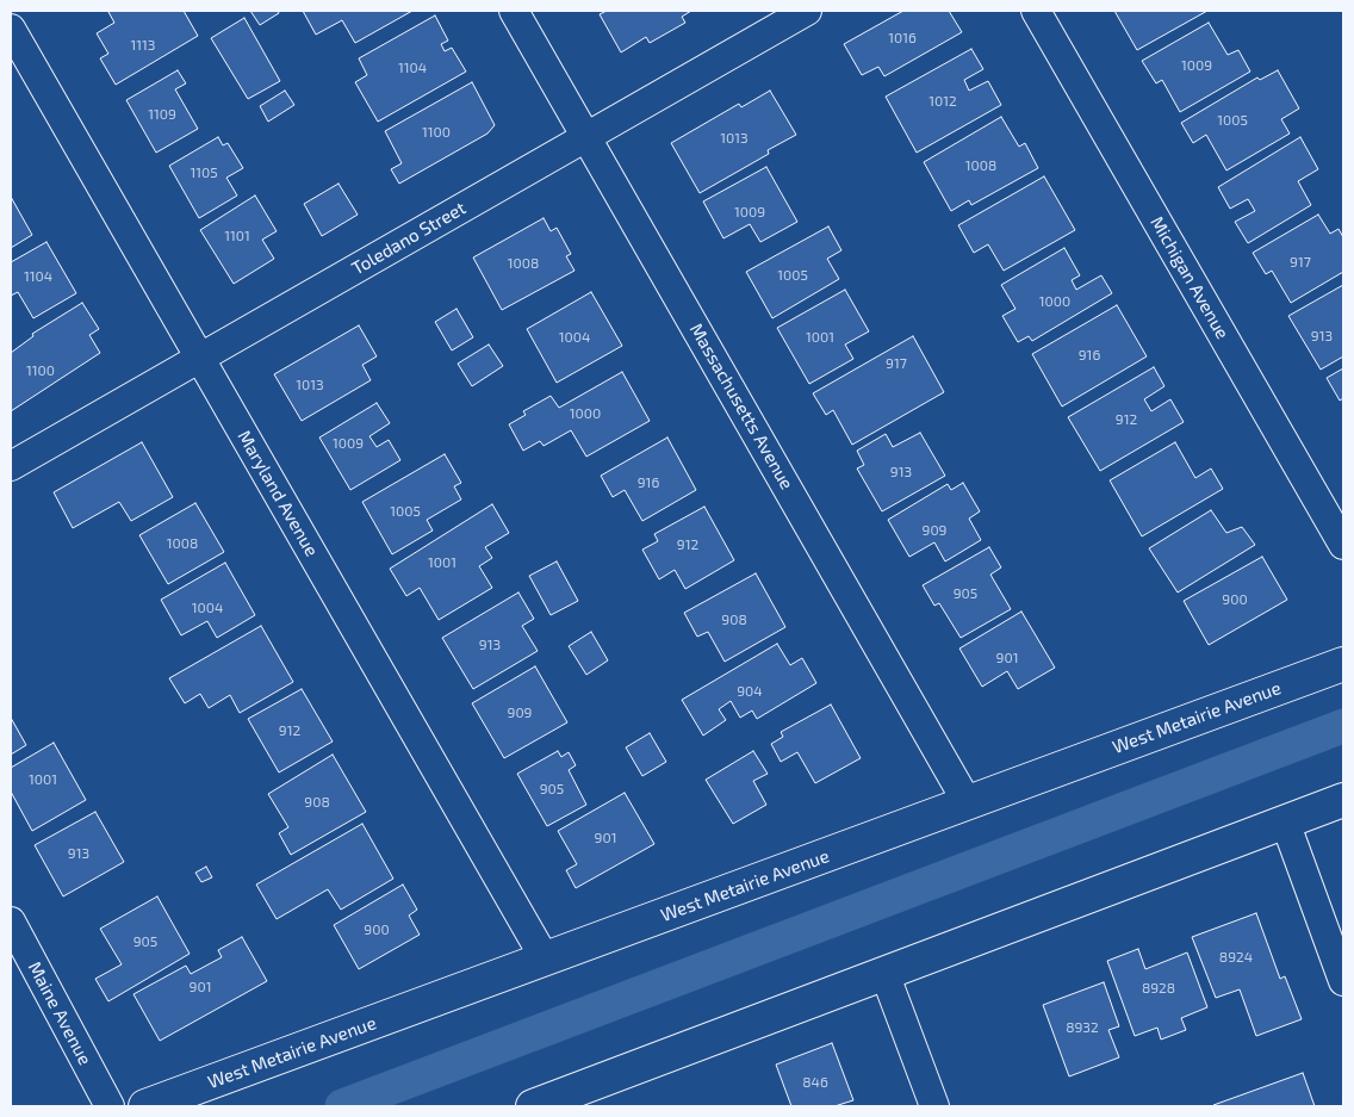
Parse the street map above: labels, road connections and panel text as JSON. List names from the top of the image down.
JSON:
{
  "streets": {
    "main road": ["West Metairie Avenue"],
    "street": [
      "Toledano Street",
      "Michigan Avenue",
      "Massachusetts Avenue",
      "Maryland Avenue",
      "Maine Avenue"
    ]
  },
  "crossings": [
    ["Toledano Street", "Massachusetts Avenue"],
    ["Toledano Street", "Maryland Avenue"],
    ["Massachusetts Avenue", "West Metairie Avenue"],
    ["Maryland Avenue", "West Metairie Avenue"]
  ],
  "house_numbers": [
    "1016",
    "1113",
    "1009",
    "1104",
    "1012",
    "1109",
    "1005",
    "1100",
    "1013",
    "1008",
    "1105",
    "1009",
    "1101",
    "917",
    "1008",
    "1005",
    "1104",
    "1000",
    "913",
    "1004",
    "1001",
    "916",
    "917",
    "1100",
    "1013",
    "1000",
    "912",
    "1009",
    "913",
    "916",
    "1005",
    "909",
    "1008",
    "912",
    "1001",
    "905",
    "900",
    "1004",
    "908",
    "913",
    "901",
    "904",
    "909",
    "912",
    "1001",
    "905",
    "908",
    "901",
    "913",
    "900",
    "905",
    "8924",
    "901",
    "8928",
    "8932",
    "846"
  ]
}
